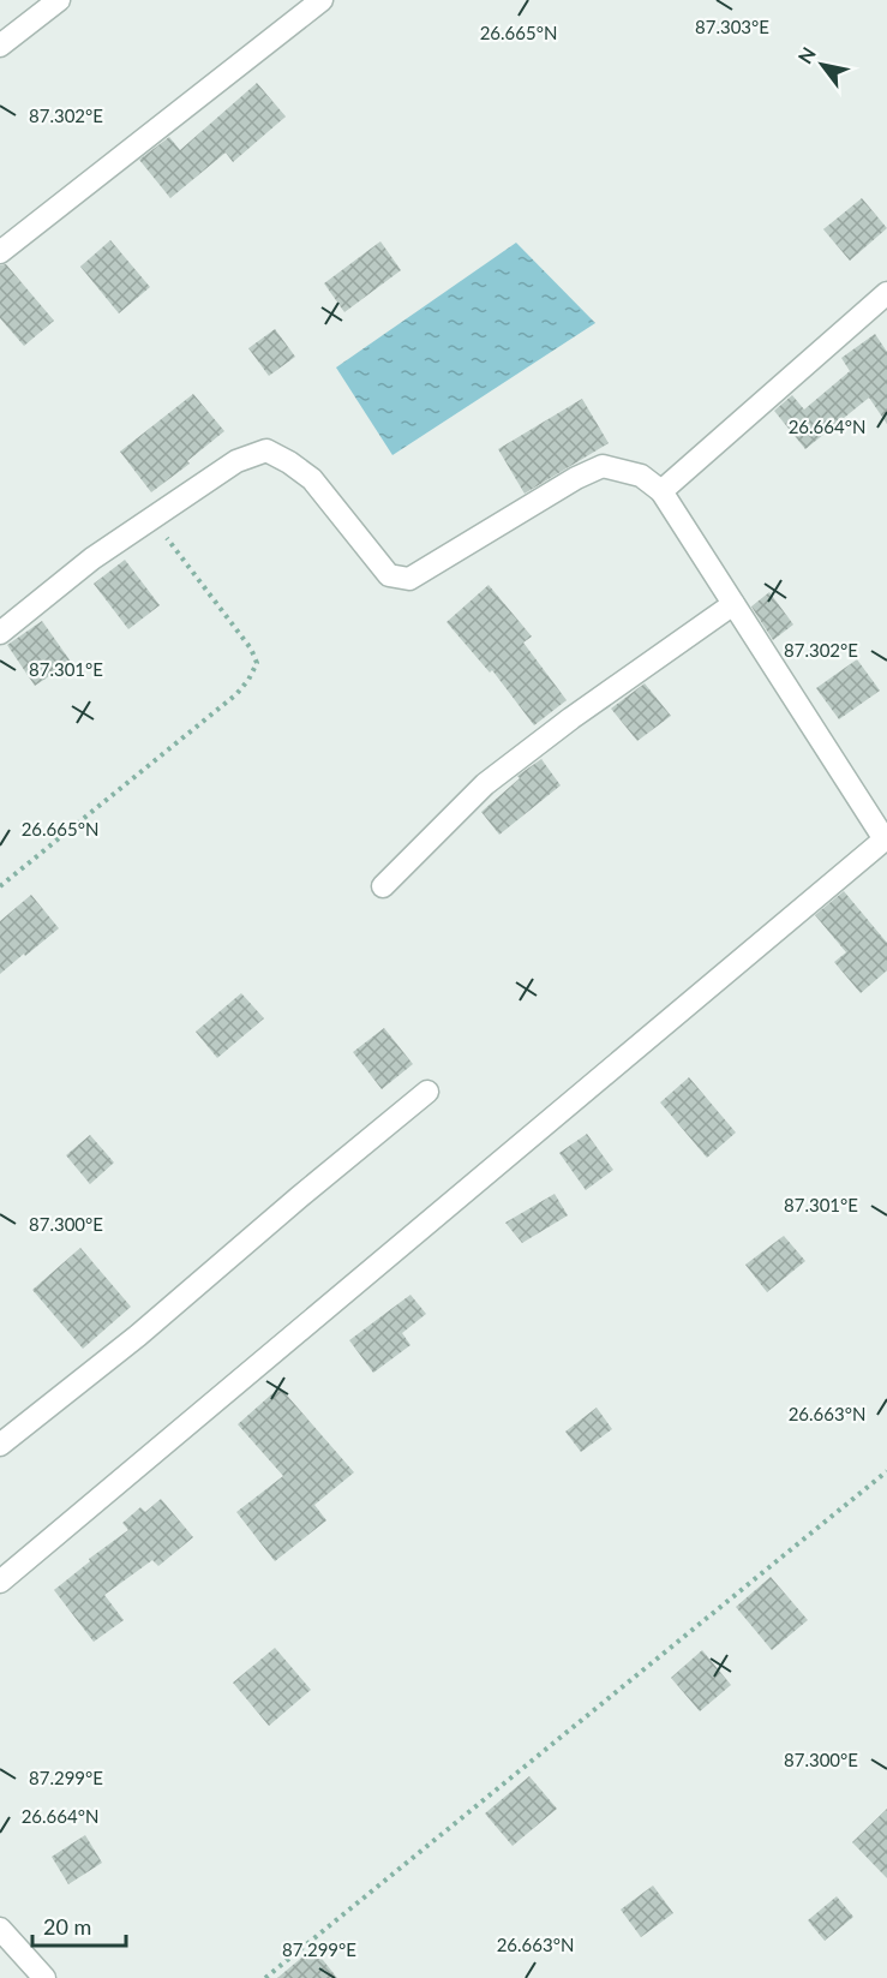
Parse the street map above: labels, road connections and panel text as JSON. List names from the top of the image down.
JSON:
{
  "scale_bar": "20 m",
  "north": "top left",
  "coordinates": [
    "87.303°E",
    "26.665°N",
    "87.302°E",
    "26.664°N",
    "87.301°E",
    "87.300°E",
    "26.663°N",
    "87.299°E"
  ]
}
